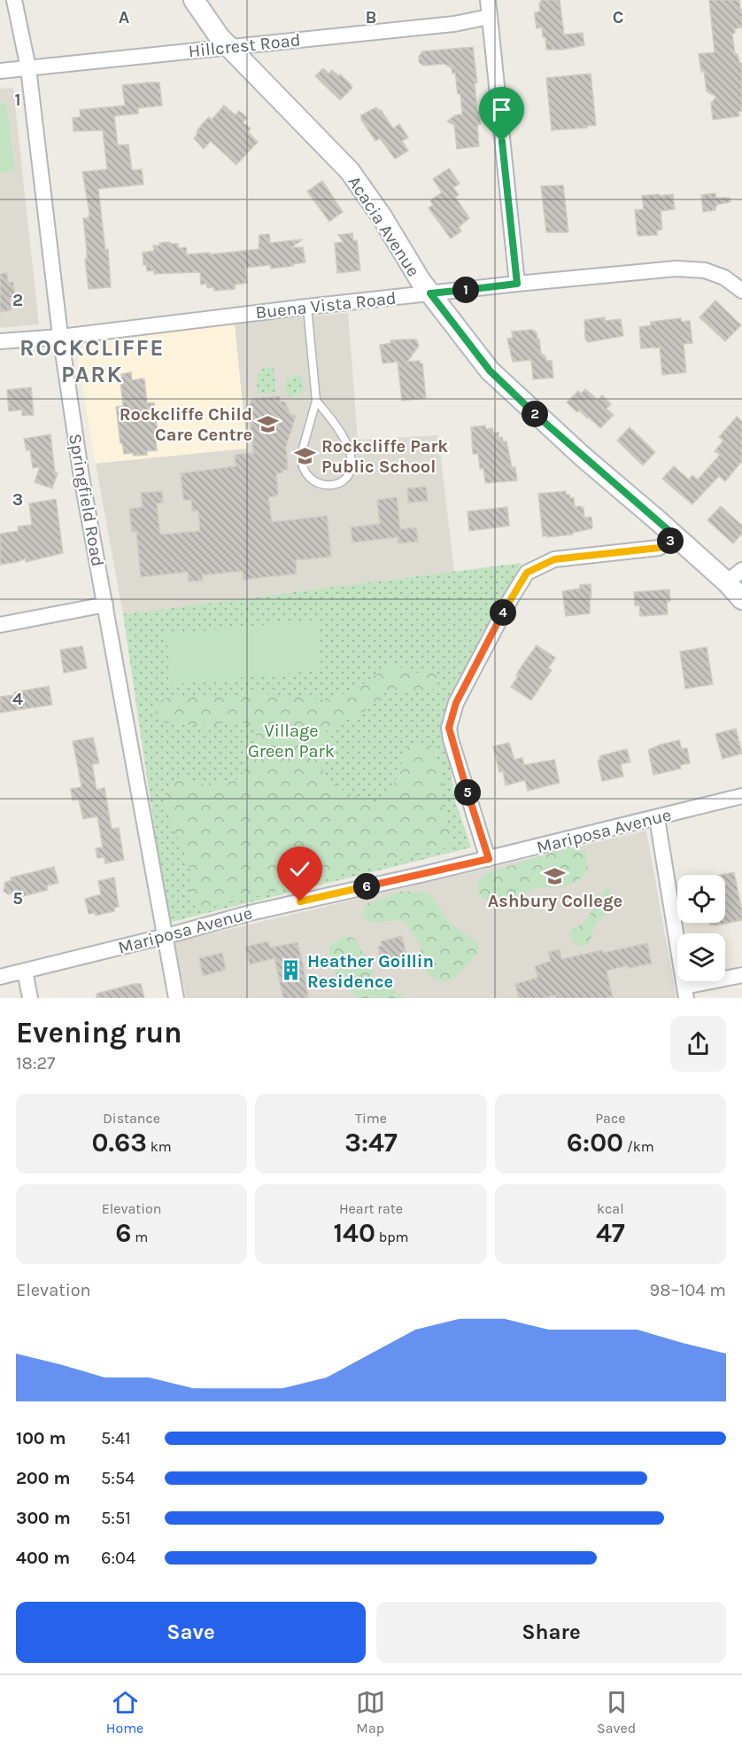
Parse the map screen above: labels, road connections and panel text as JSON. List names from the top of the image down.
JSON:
{
  "streets": {
    "street": [
      "Hillcrest Road",
      "Acacia Avenue",
      "Buena Vista Road",
      "Springfield Road",
      "Mariposa Avenue"
    ]
  },
  "crossings": [
    ["Hillcrest Road", "Acacia Avenue"],
    ["Hillcrest Road", "Springfield Road"],
    ["Acacia Avenue", "Buena Vista Road"],
    ["Buena Vista Road", "Springfield Road"],
    ["Springfield Road", "Mariposa Avenue"]
  ],
  "districts": ["ROCKCLIFFE PARK"],
  "parks": ["Village Green Park"],
  "places": {
    "school or university": ["Rockcliffe Child Care Centre", "Rockcliffe Park Public School", "Ashbury College"],
    "building": ["Heather Goillin Residence"]
  },
  "page": {
    "pins": [
      "1",
      "2",
      "3",
      "4",
      "5",
      "6"
    ],
    "heading": ["Evening run", "18:27"],
    "stats": [
      ["Distance", "0.63 km"],
      ["Time", "3:47"],
      ["Pace", "6:00 /km"],
      ["Elevation", "6 m"],
      ["Heart rate", "140 bpm"],
      ["kcal", "47"]
    ],
    "chart": ["Elevation", "98–104 m"],
    "list": [
      {
        "name": "100 m",
        "note": "5:41"
      },
      {
        "name": "200 m",
        "note": "5:54"
      },
      {
        "name": "300 m",
        "note": "5:51"
      },
      {
        "name": "400 m",
        "note": "6:04"
      }
    ],
    "buttons": ["Save", "Share"],
    "tabs": ["Home", "Map", "Saved"]
  },
  "grid": {
    "columns": ["A", "B", "C"],
    "rows": [
      "1",
      "2",
      "3",
      "4",
      "5"
    ]
  }
}
